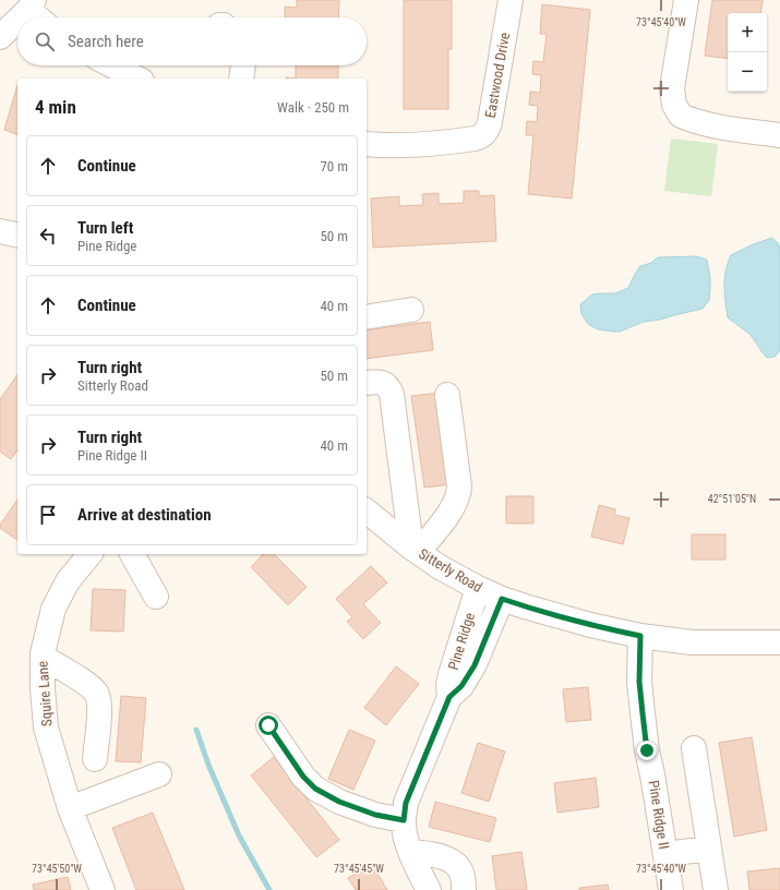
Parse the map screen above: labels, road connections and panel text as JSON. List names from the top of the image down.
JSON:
{
  "streets": {
    "street": [
      "Eastwood Drive",
      "Sitterly Road",
      "Pine Ridge",
      "Squire Lane",
      "Pine Ridge II"
    ]
  },
  "crossings": [
    ["Sitterly Road", "Pine Ridge"],
    ["Sitterly Road", "Pine Ridge II"]
  ],
  "page": {
    "map_buttons": ["+", "−"],
    "search": "Search here",
    "heading": ["4 min", "Walk · 250 m"],
    "list": [
      ["Continue", "70 m"],
      ["Turn left", "Pine Ridge", "50 m"],
      ["Continue", "40 m"],
      ["Turn right", "Sitterly Road", "50 m"],
      ["Turn right", "Pine Ridge II", "40 m"],
      "Arrive at destination"
    ]
  },
  "coordinates": [
    "73°45'40\"W",
    "42°51'05\"N",
    "73°45'50\"W",
    "73°45'45\"W"
  ]
}
